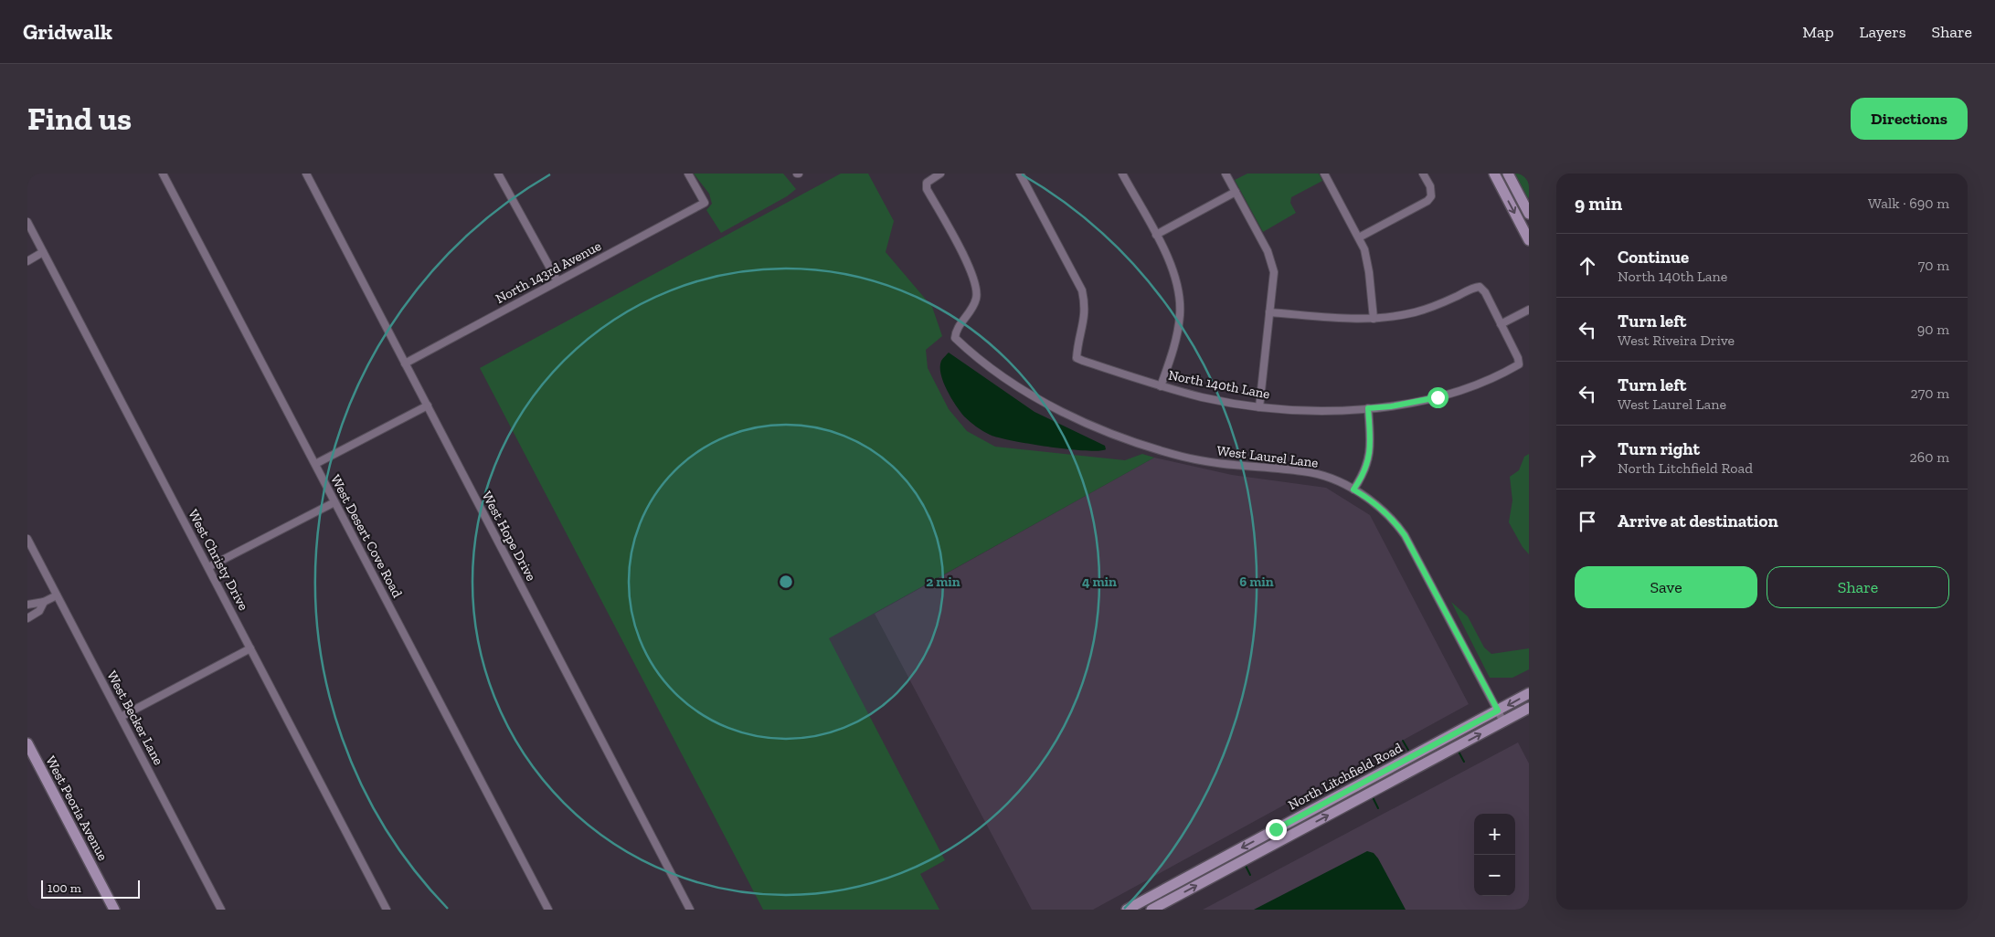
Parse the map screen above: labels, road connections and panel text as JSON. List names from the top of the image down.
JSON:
{
  "streets": {
    "main road": ["North Litchfield Road", "West Peoria Avenue"],
    "street": [
      "North 143rd Avenue",
      "North 140th Lane",
      "West Laurel Lane",
      "West Desert Cove Road",
      "West Hope Drive",
      "West Christy Drive",
      "West Becker Lane"
    ]
  },
  "crossings": [
    ["North 143rd Avenue", "West Hope Drive"],
    ["West Laurel Lane", "North Litchfield Road"]
  ],
  "scale_bar": "100 m",
  "page": {
    "header": "Gridwalk",
    "nav": ["Map", "Layers", "Share"],
    "buttons": [
      "Directions",
      ["Save", "Share"]
    ],
    "title": "Find us",
    "heading": ["9 min", "Walk · 690 m"],
    "list": [
      ["Continue", "North 140th Lane", "70 m"],
      ["Turn left", "West Riveira Drive", "90 m"],
      ["Turn left", "West Laurel Lane", "270 m"],
      ["Turn right", "North Litchfield Road", "260 m"],
      "Arrive at destination"
    ],
    "map_buttons": ["+", "−"],
    "scale": "100 m"
  },
  "rings": ["2 min", "4 min", "6 min"]
}
